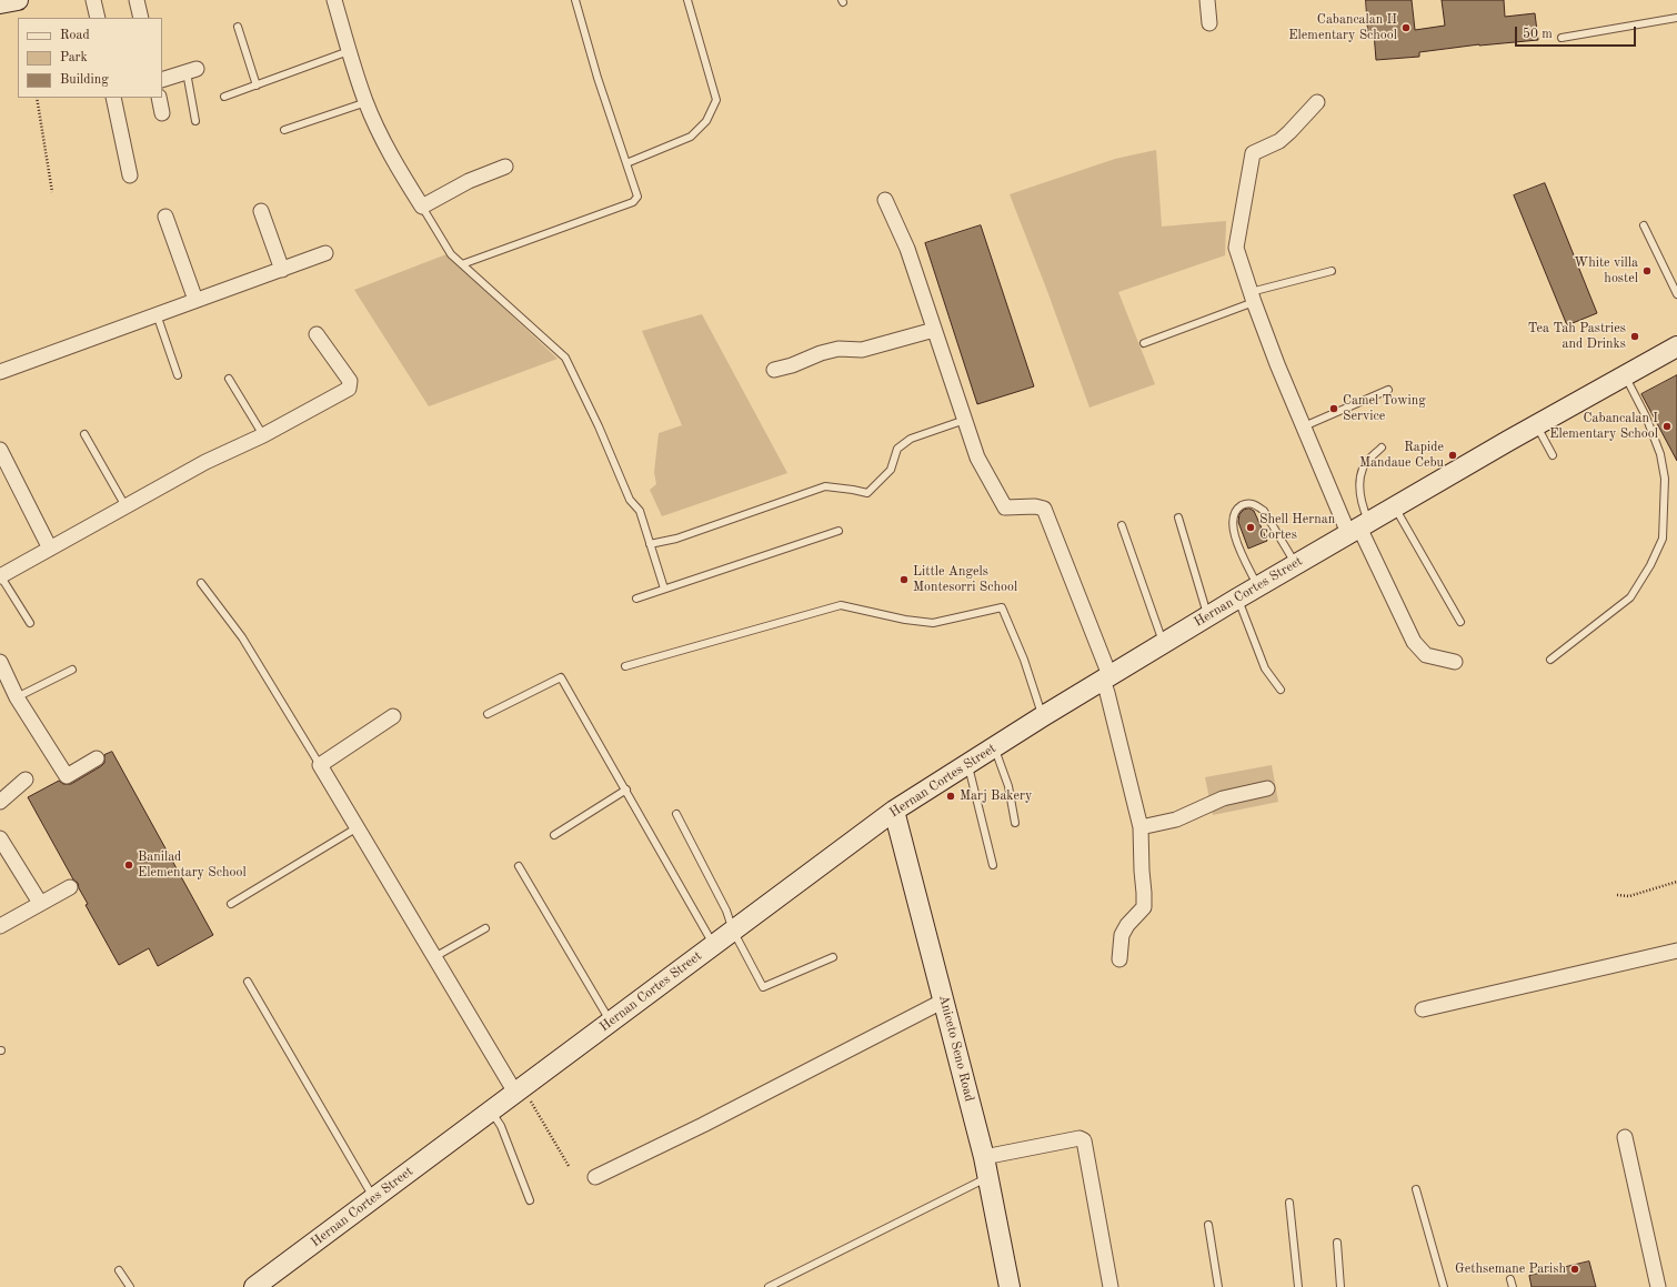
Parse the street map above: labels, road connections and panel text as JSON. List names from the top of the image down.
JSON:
{
  "streets": {
    "main road": ["Hernan Cortes Street", "Aniceto Seno Road"]
  },
  "crossings": [
    ["Hernan Cortes Street", "Aniceto Seno Road"]
  ],
  "places": [
    "Cabancalan II Elementary School",
    "White villa hostel",
    "Tea Tah Pastries and Drinks",
    "Camel Towing Service",
    "Cabancalan I Elementary School",
    "Rapide Mandaue Cebu",
    "Shell Hernan Cortes",
    "Little Angels Montesorri School",
    "Marj Bakery",
    "Banilad Elementary School",
    "Gethsemane Parish"
  ],
  "legend": ["Road", "Park", "Building"],
  "scale_bar": "50 m"
}
